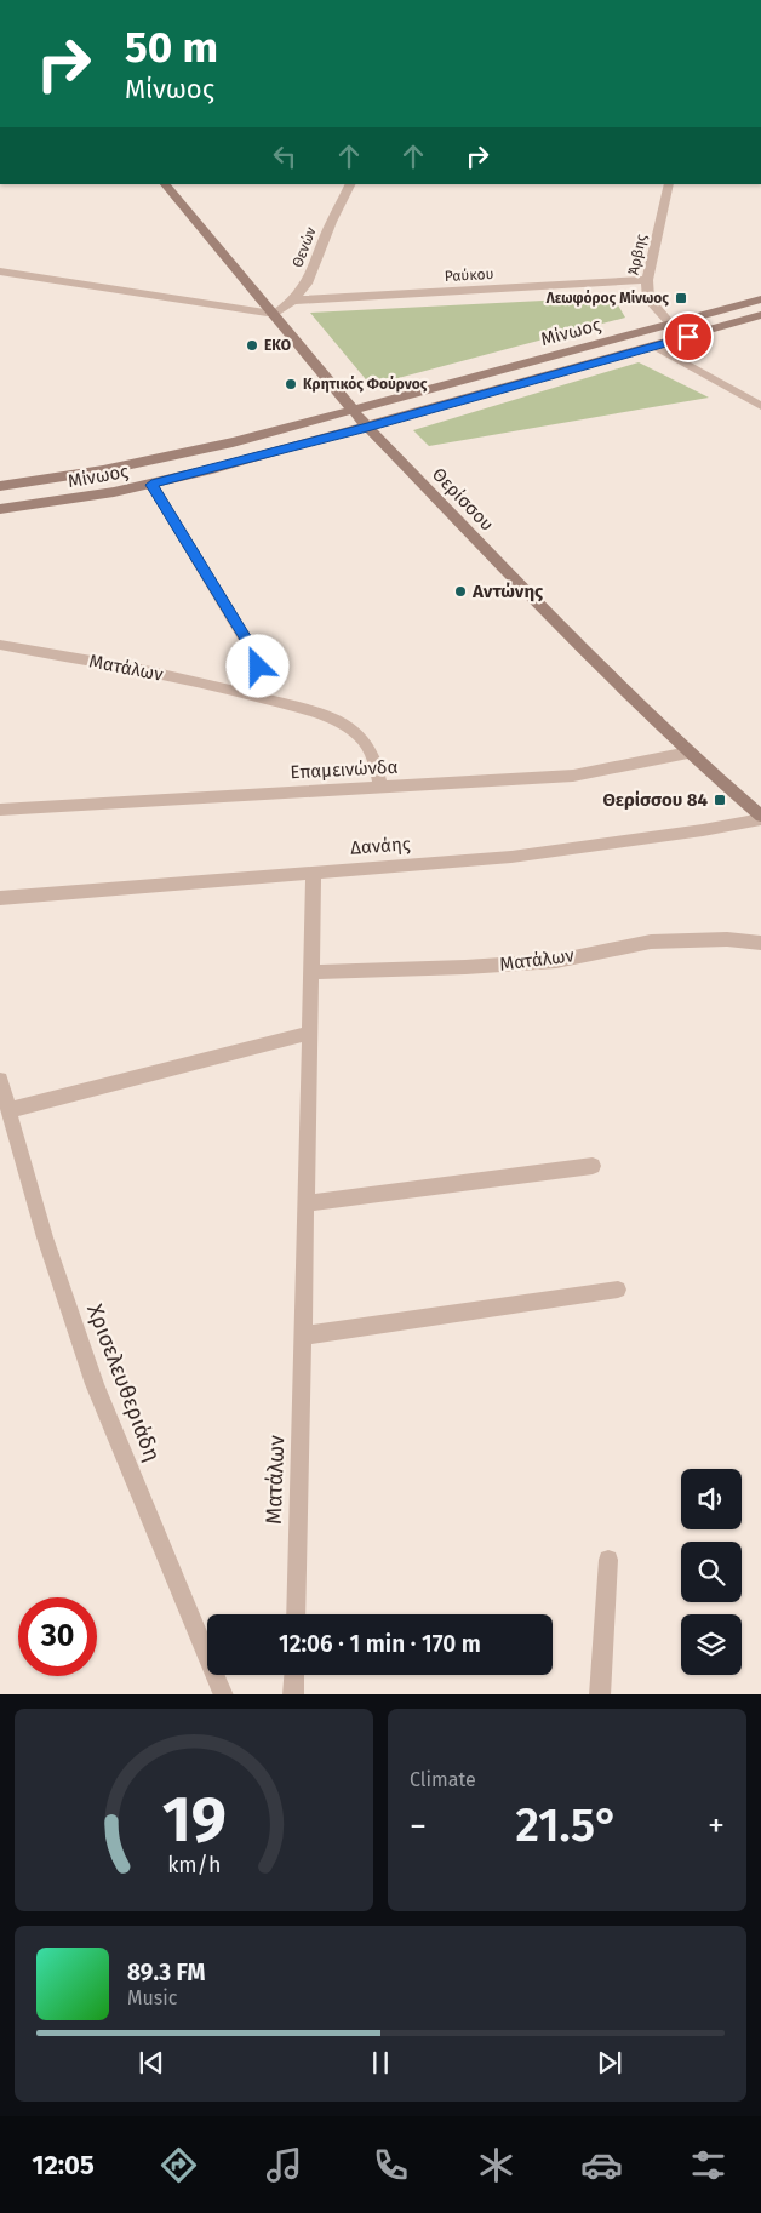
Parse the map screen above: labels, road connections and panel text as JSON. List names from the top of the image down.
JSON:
{
  "streets": {
    "main road": ["Μίνωος", "Θερίσσου"],
    "street": [
      "Θενών",
      "Άρβης",
      "Ραύκου",
      "Ματάλων",
      "Επαμεινώνδα",
      "Δανάης",
      "Χρισελευθεριάδη"
    ]
  },
  "crossings": [
    ["Θενών", "Ραύκου"],
    ["Θενών", "Θερίσσου"],
    ["Άρβης", "Ραύκου"],
    ["Άρβης", "Μίνωος"],
    ["Μίνωος", "Θερίσσου"],
    ["Θερίσσου", "Επαμεινώνδα"],
    ["Θερίσσου", "Δανάης"],
    ["Ματάλων", "Επαμεινώνδα"],
    ["Ματάλων", "Δανάης"]
  ],
  "places": {
    "transit": ["Λεωφόρος Μίνωος", "Θερίσσου 84"],
    "other": ["ΕΚΟ", "Κρητικός Φούρνος", "Αντώνης"]
  },
  "page": {
    "turn": ["50 m", "Μίνωος"],
    "limit": "30",
    "trip": "12:06 · 1 min · 170 m",
    "tile": "Climate",
    "heat": ["−", "21.5°", "+"],
    "song": ["89.3 FM", "Music"],
    "tabs": "12:05",
    "gauge": ["19", "km/h"]
  }
}
